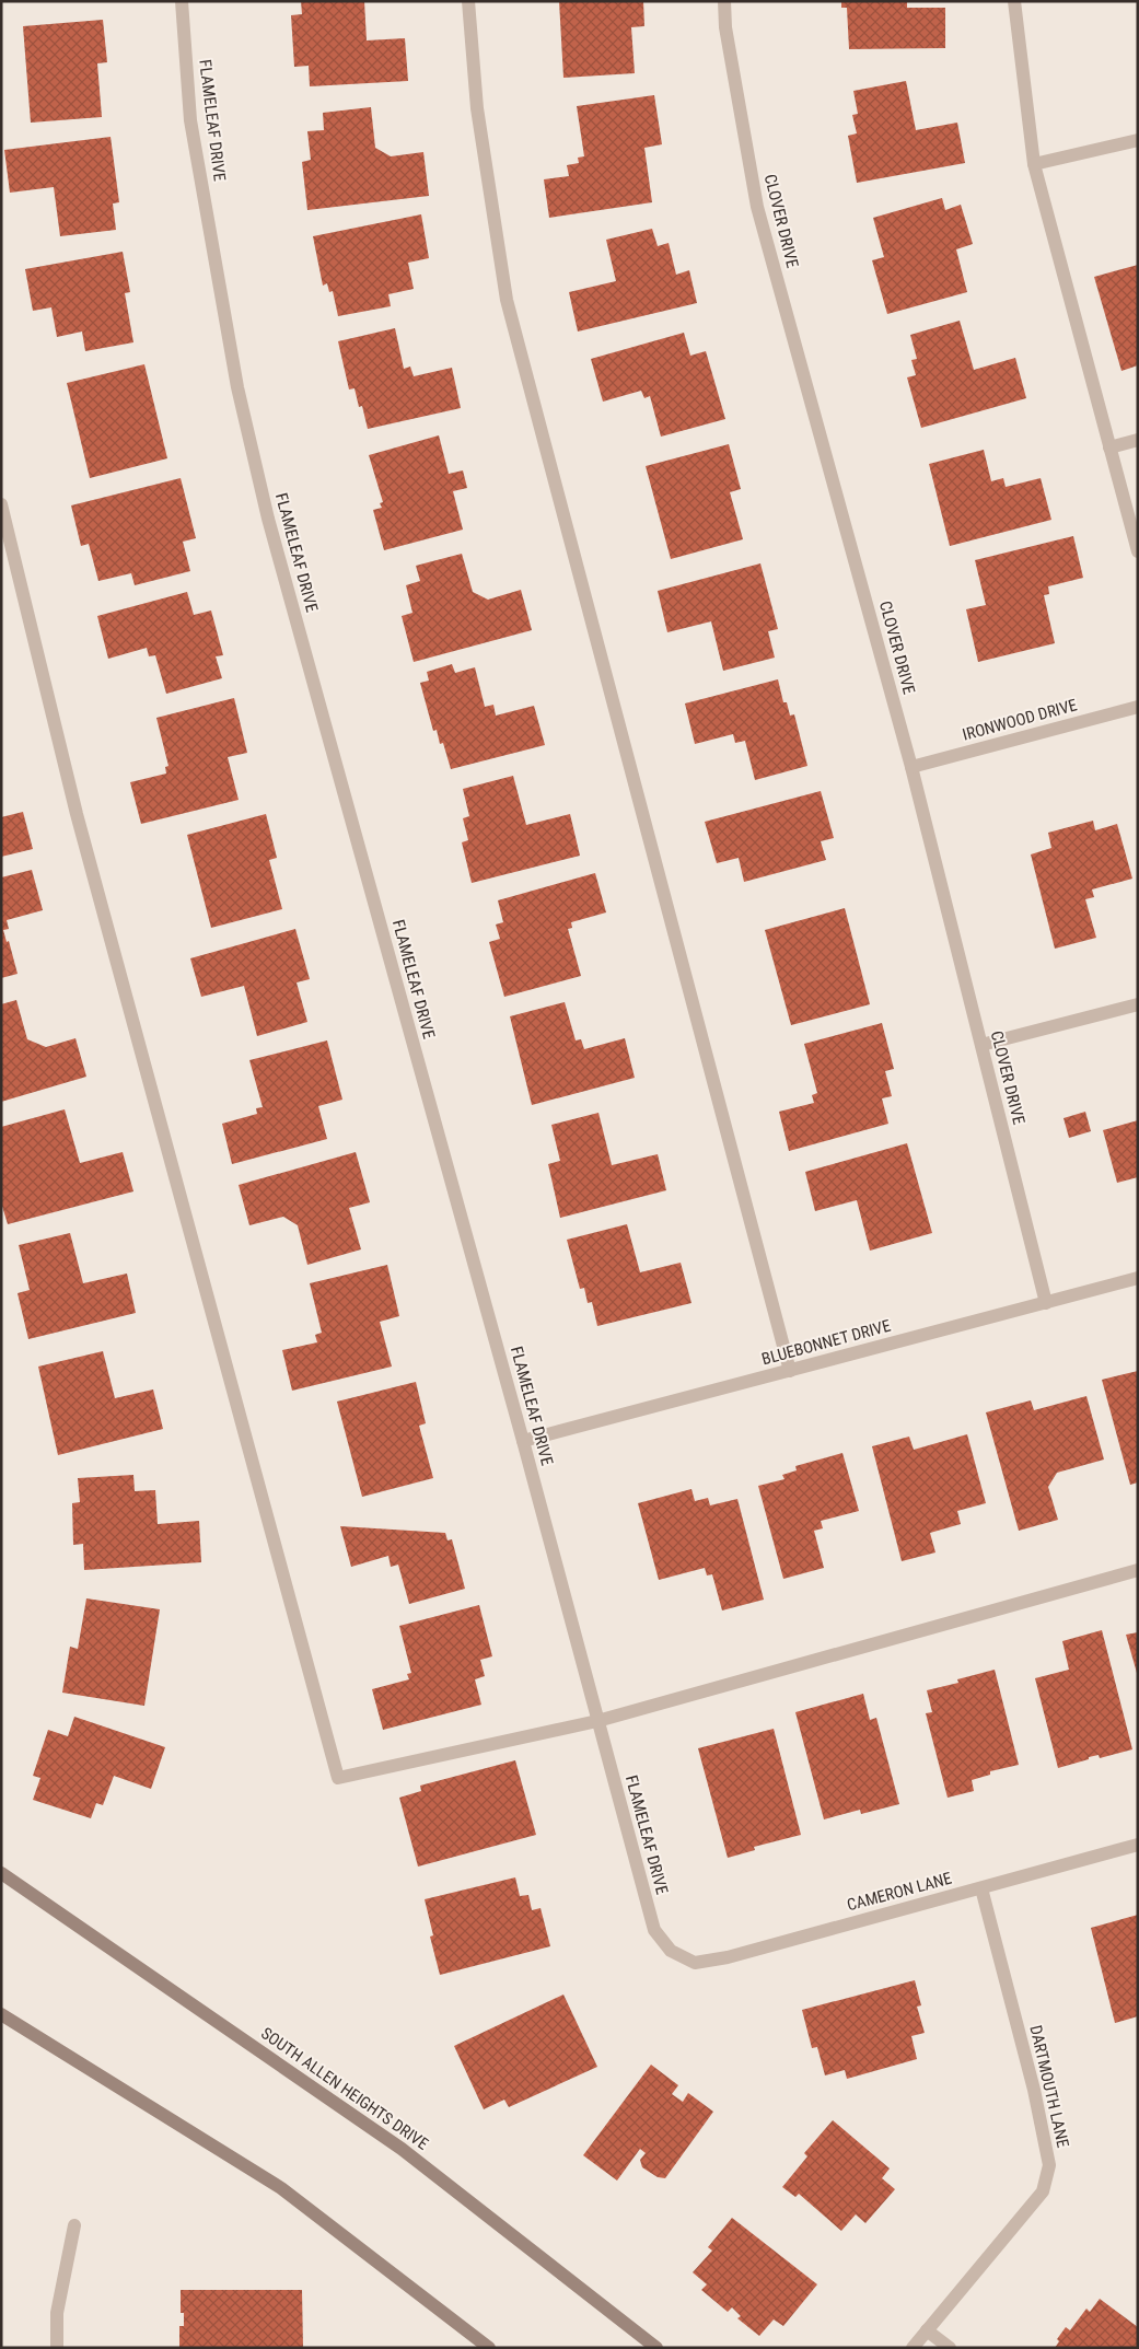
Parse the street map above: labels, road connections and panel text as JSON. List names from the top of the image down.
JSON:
{
  "streets": {
    "main road": ["SOUTH ALLEN HEIGHTS DRIVE"],
    "street": [
      "FLAMELEAF DRIVE",
      "CLOVER DRIVE",
      "IRONWOOD DRIVE",
      "BLUEBONNET DRIVE",
      "CAMERON LANE",
      "DARTMOUTH LANE"
    ]
  },
  "crossings": [
    ["FLAMELEAF DRIVE", "BLUEBONNET DRIVE"],
    ["FLAMELEAF DRIVE", "CAMERON LANE"],
    ["CLOVER DRIVE", "IRONWOOD DRIVE"],
    ["CLOVER DRIVE", "BLUEBONNET DRIVE"],
    ["CAMERON LANE", "DARTMOUTH LANE"]
  ]
}
